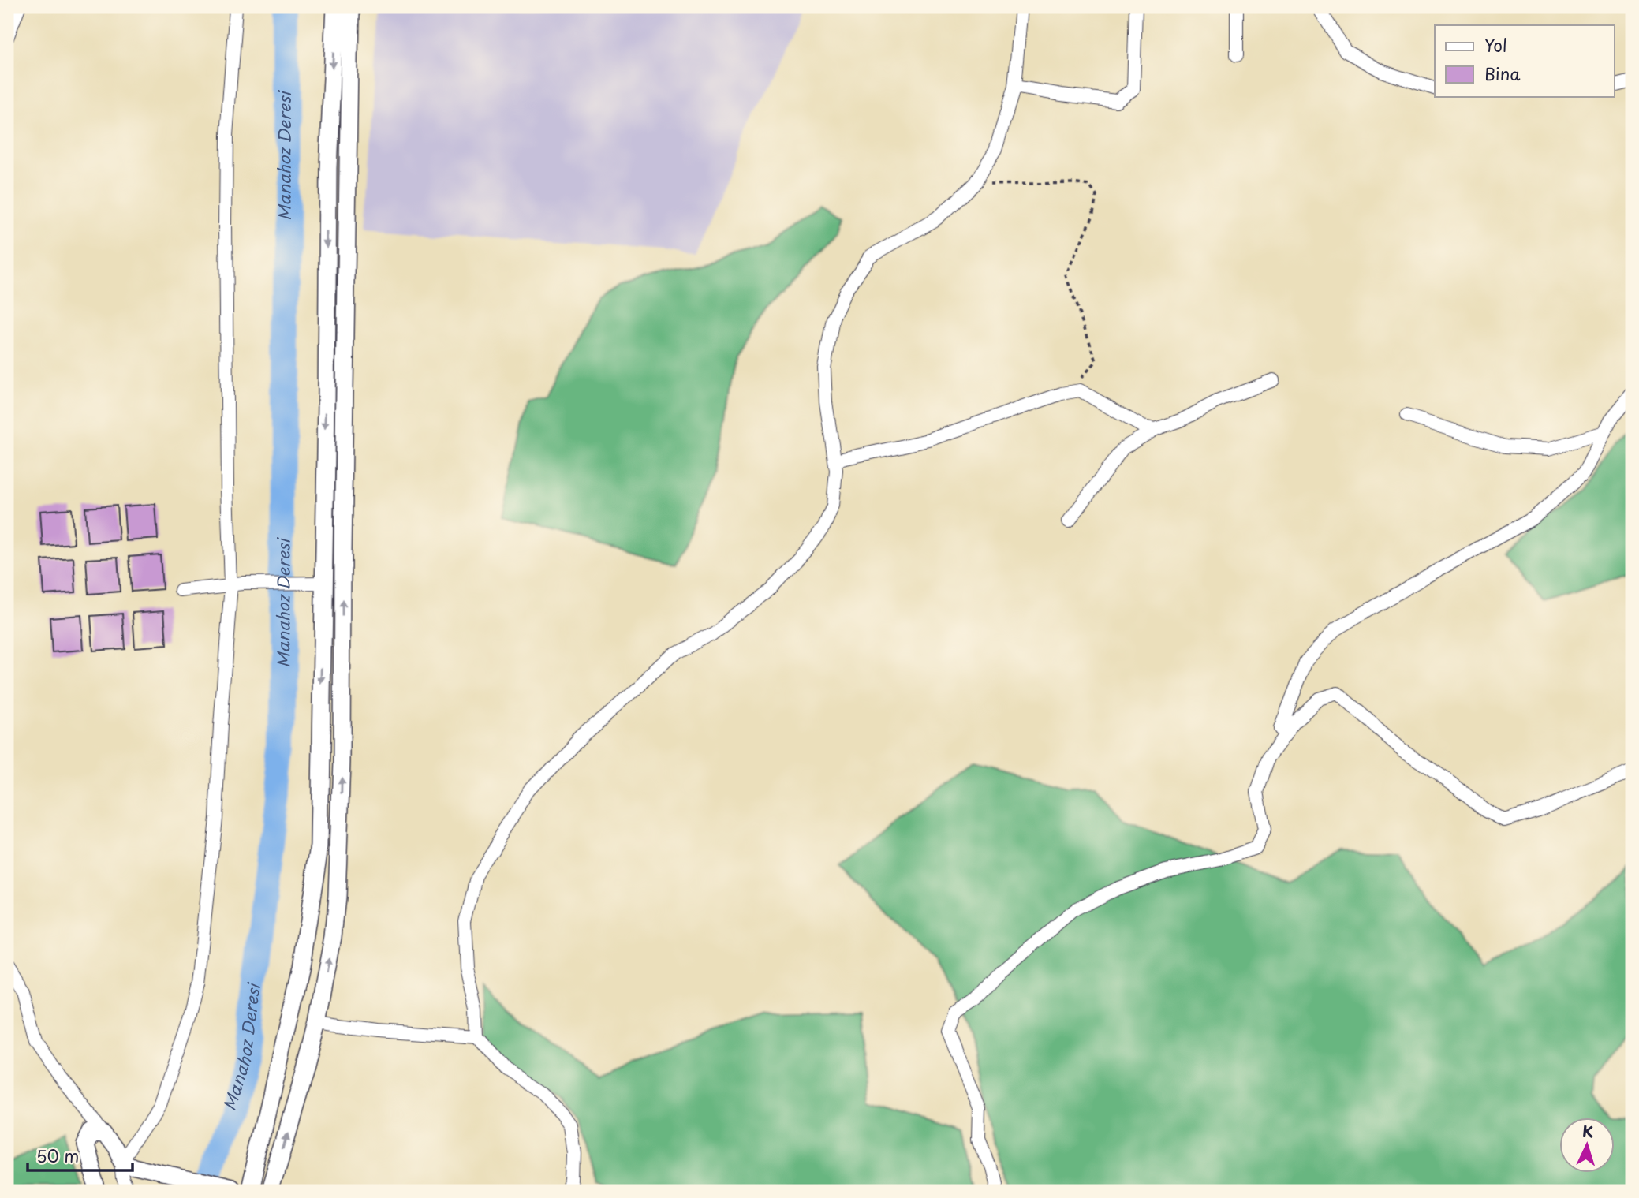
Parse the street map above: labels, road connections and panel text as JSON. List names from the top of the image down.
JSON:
{
  "water": ["Manahoz Deresi"],
  "legend": ["Yol", "Bina"],
  "scale_bar": "50 m",
  "north": "top"
}
